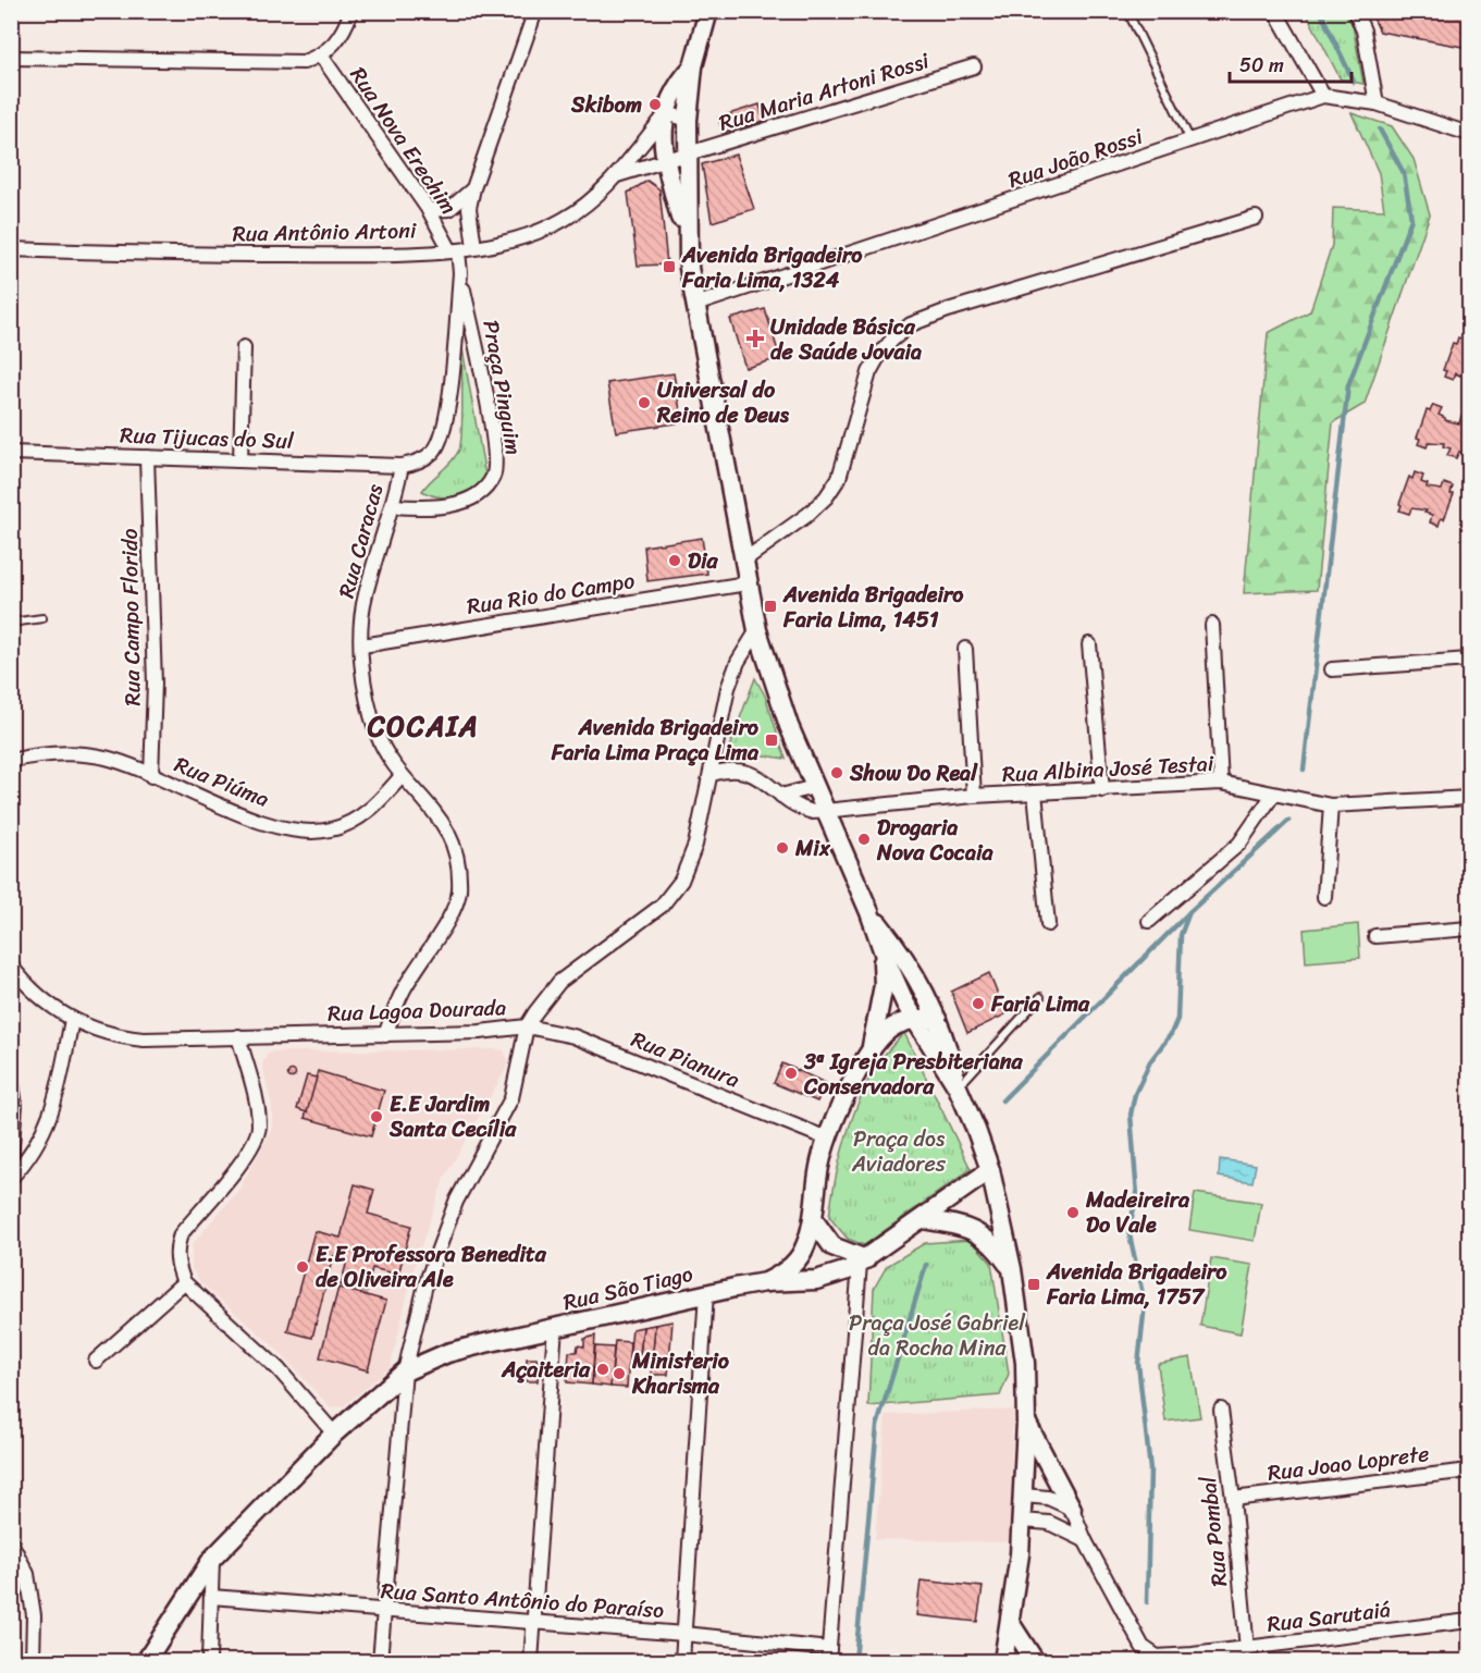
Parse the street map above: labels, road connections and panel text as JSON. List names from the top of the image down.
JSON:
{
  "streets": {
    "main road": ["Rua São Tiago"],
    "street": [
      "Rua Maria Artoni Rossi",
      "Rua Nova Erechim",
      "Rua João Rossi",
      "Rua Antônio Artoni",
      "Praça Pinguim",
      "Rua Tijucas do Sul",
      "Rua Caracas",
      "Rua Rio do Campo",
      "Rua Campo Florido",
      "Rua Albina José Testai",
      "Rua Piúma",
      "Rua Lagoa Dourada",
      "Rua Pianura",
      "Rua Joao Loprete",
      "Rua Pombal",
      "Rua Santo Antônio do Paraíso",
      "Rua Sarutaiá"
    ]
  },
  "crossings": [
    ["Rua Maria Artoni Rossi", "Rua Antônio Artoni"],
    ["Rua Nova Erechim", "Rua Antônio Artoni"],
    ["Rua Nova Erechim", "Praça Pinguim"],
    ["Rua Nova Erechim", "Rua Tijucas do Sul"],
    ["Rua Nova Erechim", "Rua Caracas"],
    ["Praça Pinguim", "Rua Caracas"],
    ["Rua Tijucas do Sul", "Rua Caracas"],
    ["Rua Tijucas do Sul", "Rua Campo Florido"],
    ["Rua Caracas", "Rua Rio do Campo"],
    ["Rua Caracas", "Rua Piúma"],
    ["Rua Caracas", "Rua Lagoa Dourada"],
    ["Rua Campo Florido", "Rua Piúma"],
    ["Rua Lagoa Dourada", "Rua Pianura"],
    ["Rua Joao Loprete", "Rua Pombal"],
    ["Rua Pombal", "Rua Sarutaiá"]
  ],
  "districts": ["COCAIA"],
  "parks": ["Praça dos Aviadores", "Praça José Gabriel da Rocha Mina"],
  "places": {
    "other": [
      "Skibom",
      "Universal do Reino de Deus",
      "Dia",
      "Show Do Real",
      "Drogaria Nova Cocaia",
      "Mix",
      "Faria Lima",
      "3ª Igreja Presbiteriana Conservadora",
      "E.E Jardim Santa Cecília",
      "Madeireira Do Vale",
      "E.E Professora Benedita de Oliveira Ale",
      "Açaiteria",
      "Ministerio Kharisma"
    ],
    "transit": [
      "Avenida Brigadeiro Faria Lima, 1324",
      "Avenida Brigadeiro Faria Lima, 1451",
      "Avenida Brigadeiro Faria Lima Praça Lima",
      "Avenida Brigadeiro Faria Lima, 1757"
    ],
    "health": ["Unidade Básica de Saúde Jovaia"]
  },
  "scale_bar": "50 m"
}
